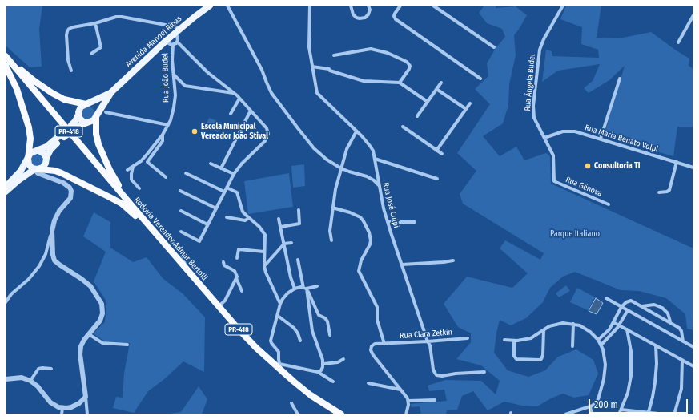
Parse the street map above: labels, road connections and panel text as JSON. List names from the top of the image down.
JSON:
{
  "streets": {
    "highway": ["PR-418", "Rodovia Vereador Admar Bertolli"],
    "main road": ["Avenida Manoel Ribas"],
    "street": [
      "Rua João Budel",
      "Rua Ângela Budel",
      "Rua Maria Benato Volpi",
      "Rua Gênova",
      "Rua José Culpi",
      "Rua Clara Zetkin"
    ]
  },
  "crossings": [
    ["Rua Ângela Budel", "Rua Maria Benato Volpi"],
    ["Rua Ângela Budel", "Rua Gênova"],
    ["Rua José Culpi", "Rua Clara Zetkin"]
  ],
  "parks": ["Parque Italiano"],
  "places": ["Escola Municipal Vereador João Stival", "Consultoria TI"],
  "scale_bar": "200 m"
}
